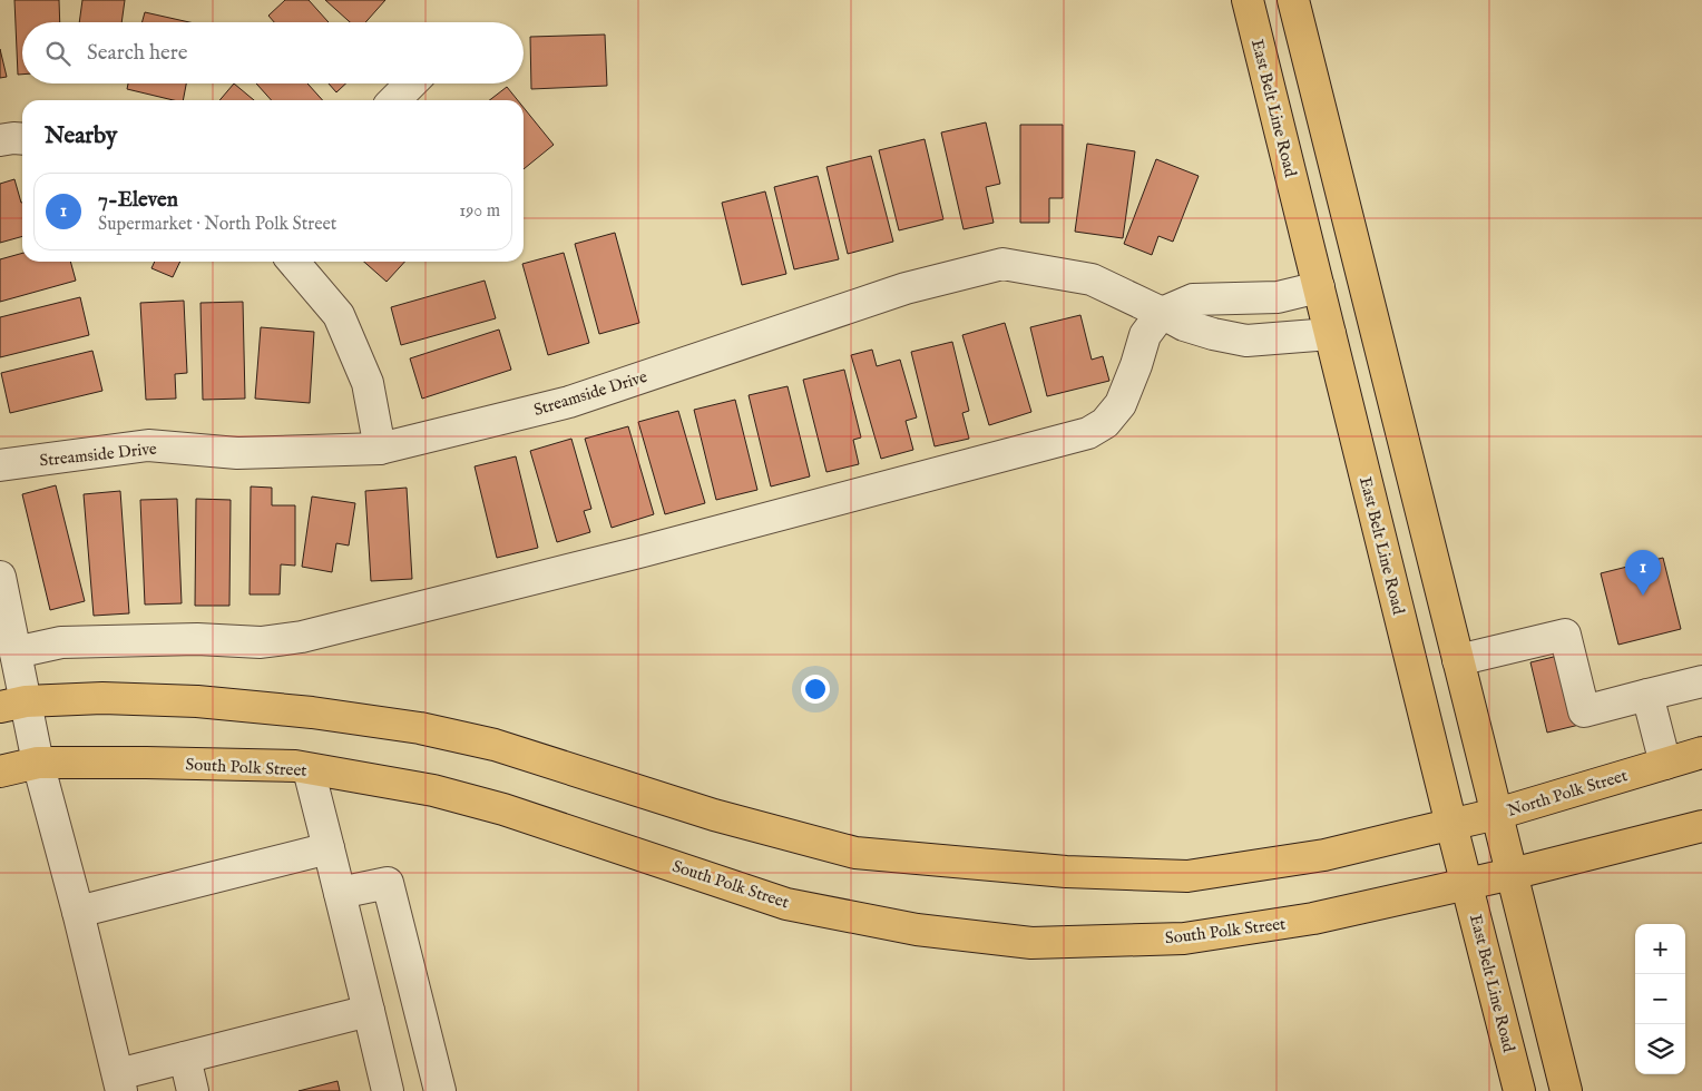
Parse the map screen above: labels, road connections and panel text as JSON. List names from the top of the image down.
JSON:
{
  "streets": {
    "main road": ["East Belt Line Road", "South Polk Street", "North Polk Street"],
    "street": ["Streamside Drive"]
  },
  "crossings": [
    ["East Belt Line Road", "Streamside Drive"],
    ["East Belt Line Road", "South Polk Street"],
    ["East Belt Line Road", "North Polk Street"]
  ],
  "page": {
    "search": "Search here",
    "heading": "Nearby",
    "list": [
      {
        "mark": "1",
        "name": "7-Eleven",
        "note": "Supermarket · North Polk Street",
        "value": "190 m"
      }
    ],
    "pins": "1",
    "map_buttons": ["+", "−"]
  }
}
